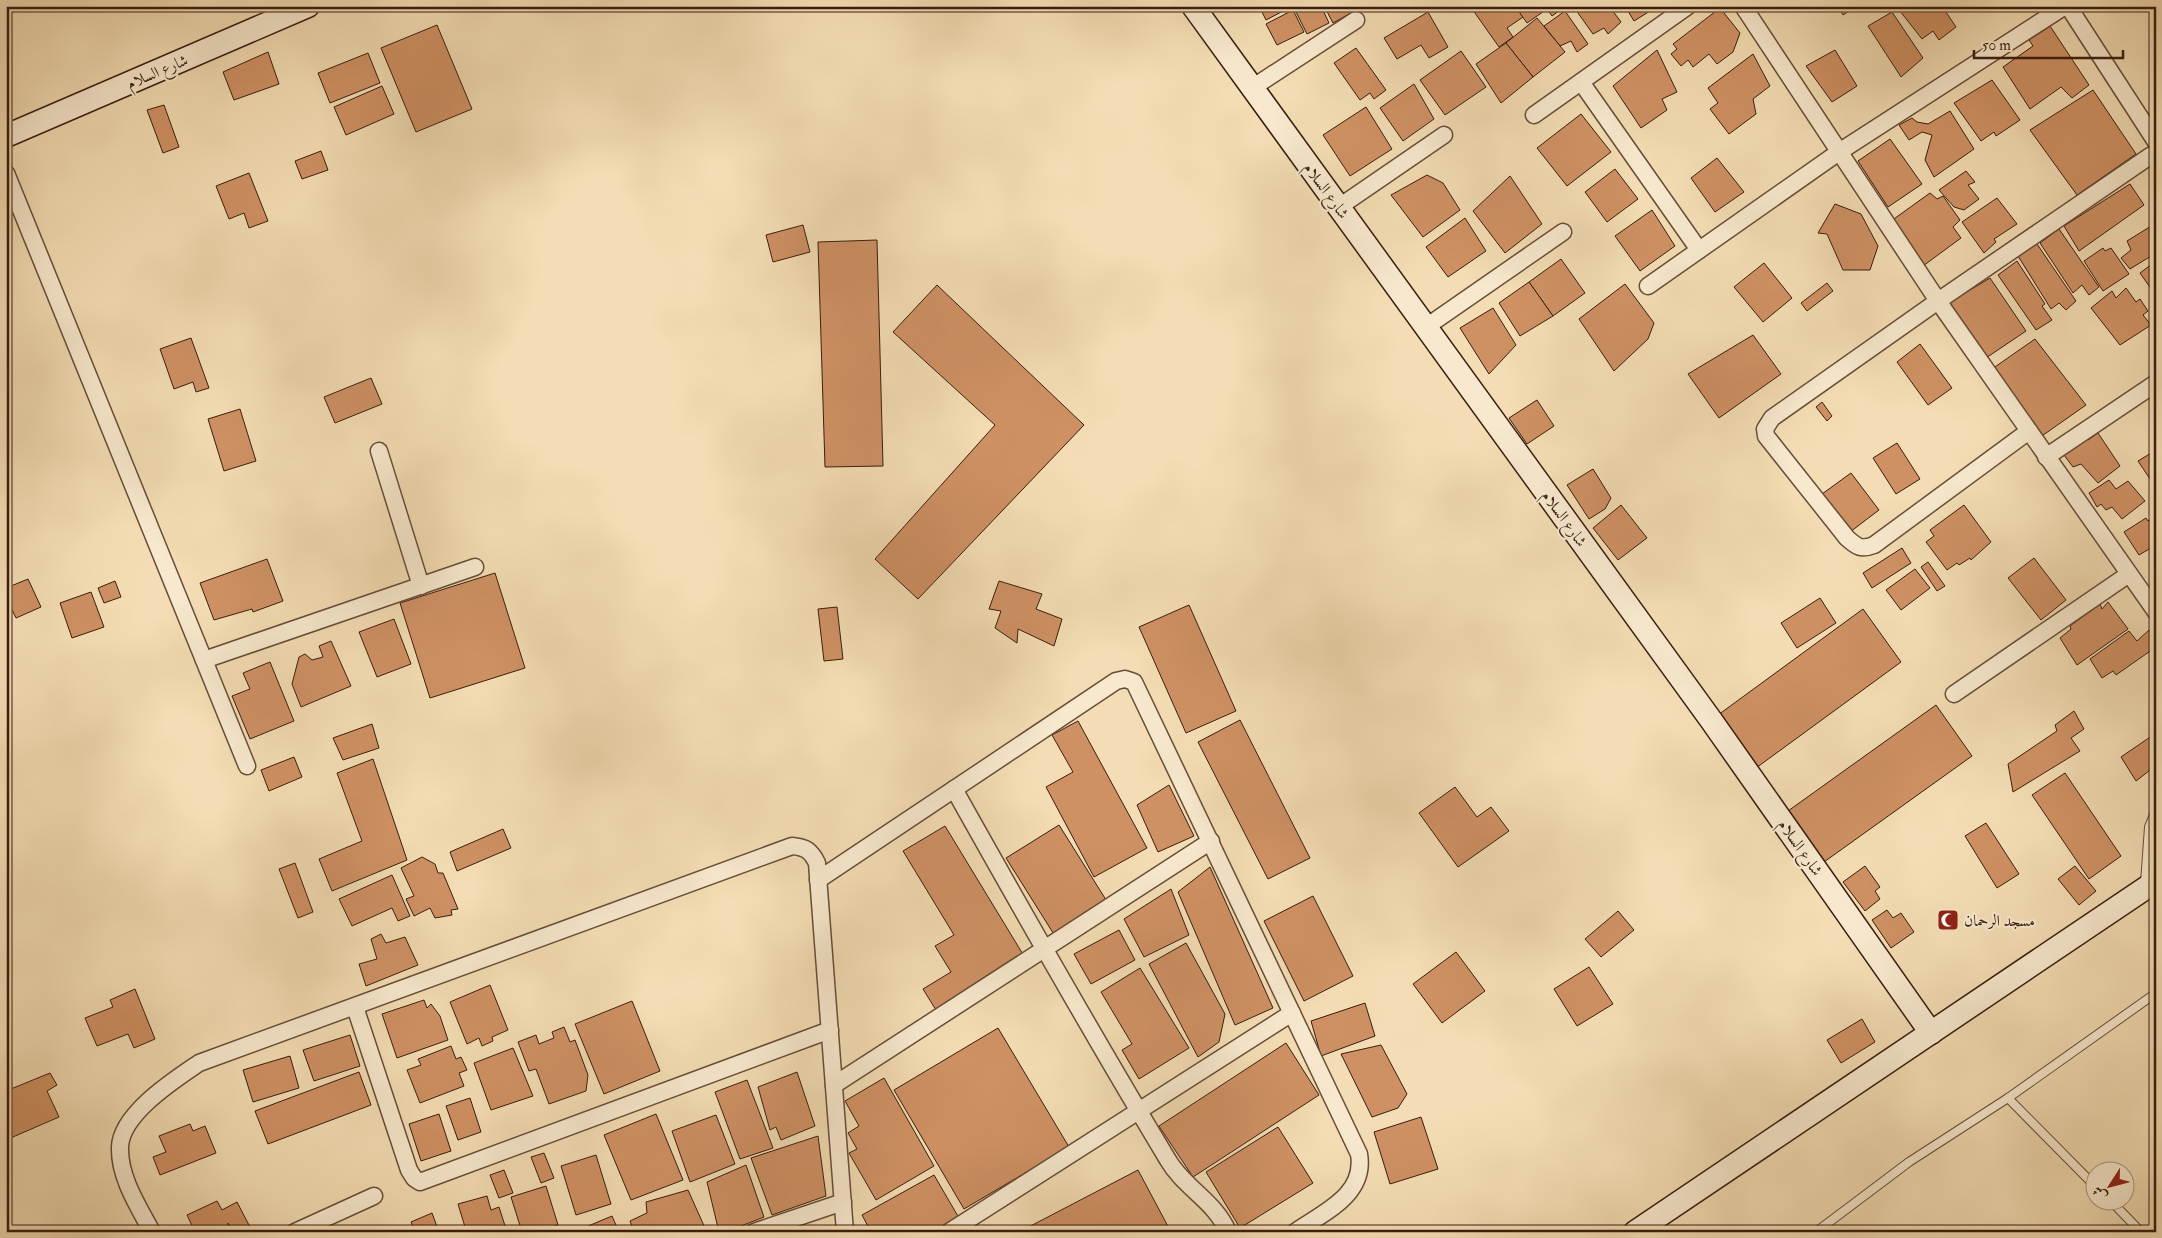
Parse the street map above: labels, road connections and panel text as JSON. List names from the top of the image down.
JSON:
{
  "streets": {
    "main road": ["شارع السلام"]
  },
  "places": {
    "mosque": ["مسجد الرحمان"]
  },
  "scale_bar": "50 m",
  "north": "bottom left"
}
